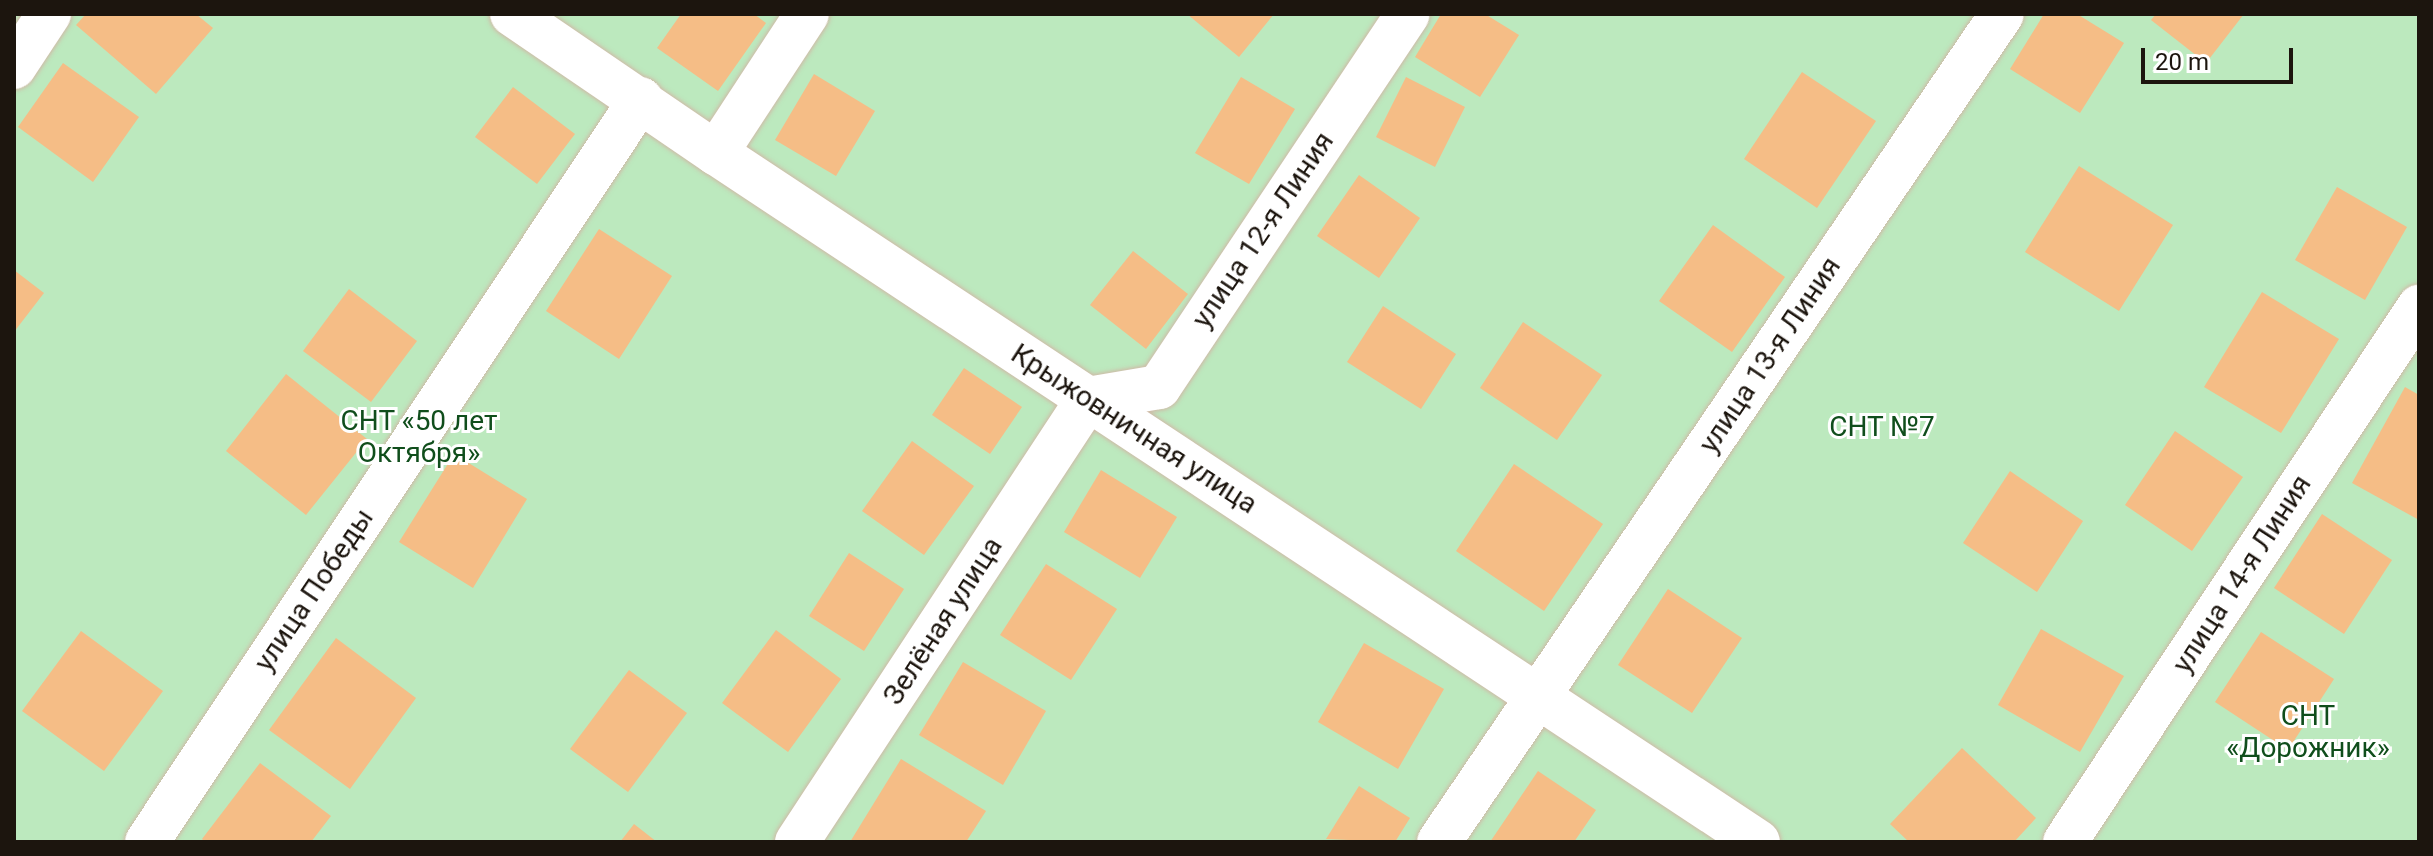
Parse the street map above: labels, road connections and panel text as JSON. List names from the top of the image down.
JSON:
{
  "streets": {
    "street": [
      "улица 12-я Линия",
      "улица 13-я Линия",
      "Крыжовничная улица",
      "улица 14-я Линия",
      "улица Победы",
      "Зелёная улица"
    ]
  },
  "crossings": [
    ["улица 12-я Линия", "Крыжовничная улица"],
    ["улица 12-я Линия", "Зелёная улица"],
    ["улица 13-я Линия", "Крыжовничная улица"],
    ["Крыжовничная улица", "улица Победы"],
    ["Крыжовничная улица", "Зелёная улица"]
  ],
  "parks": ["СНТ «50 лет Октября»", "СНТ №7", "СНТ «Дорожник»"],
  "scale_bar": "20 m"
}
